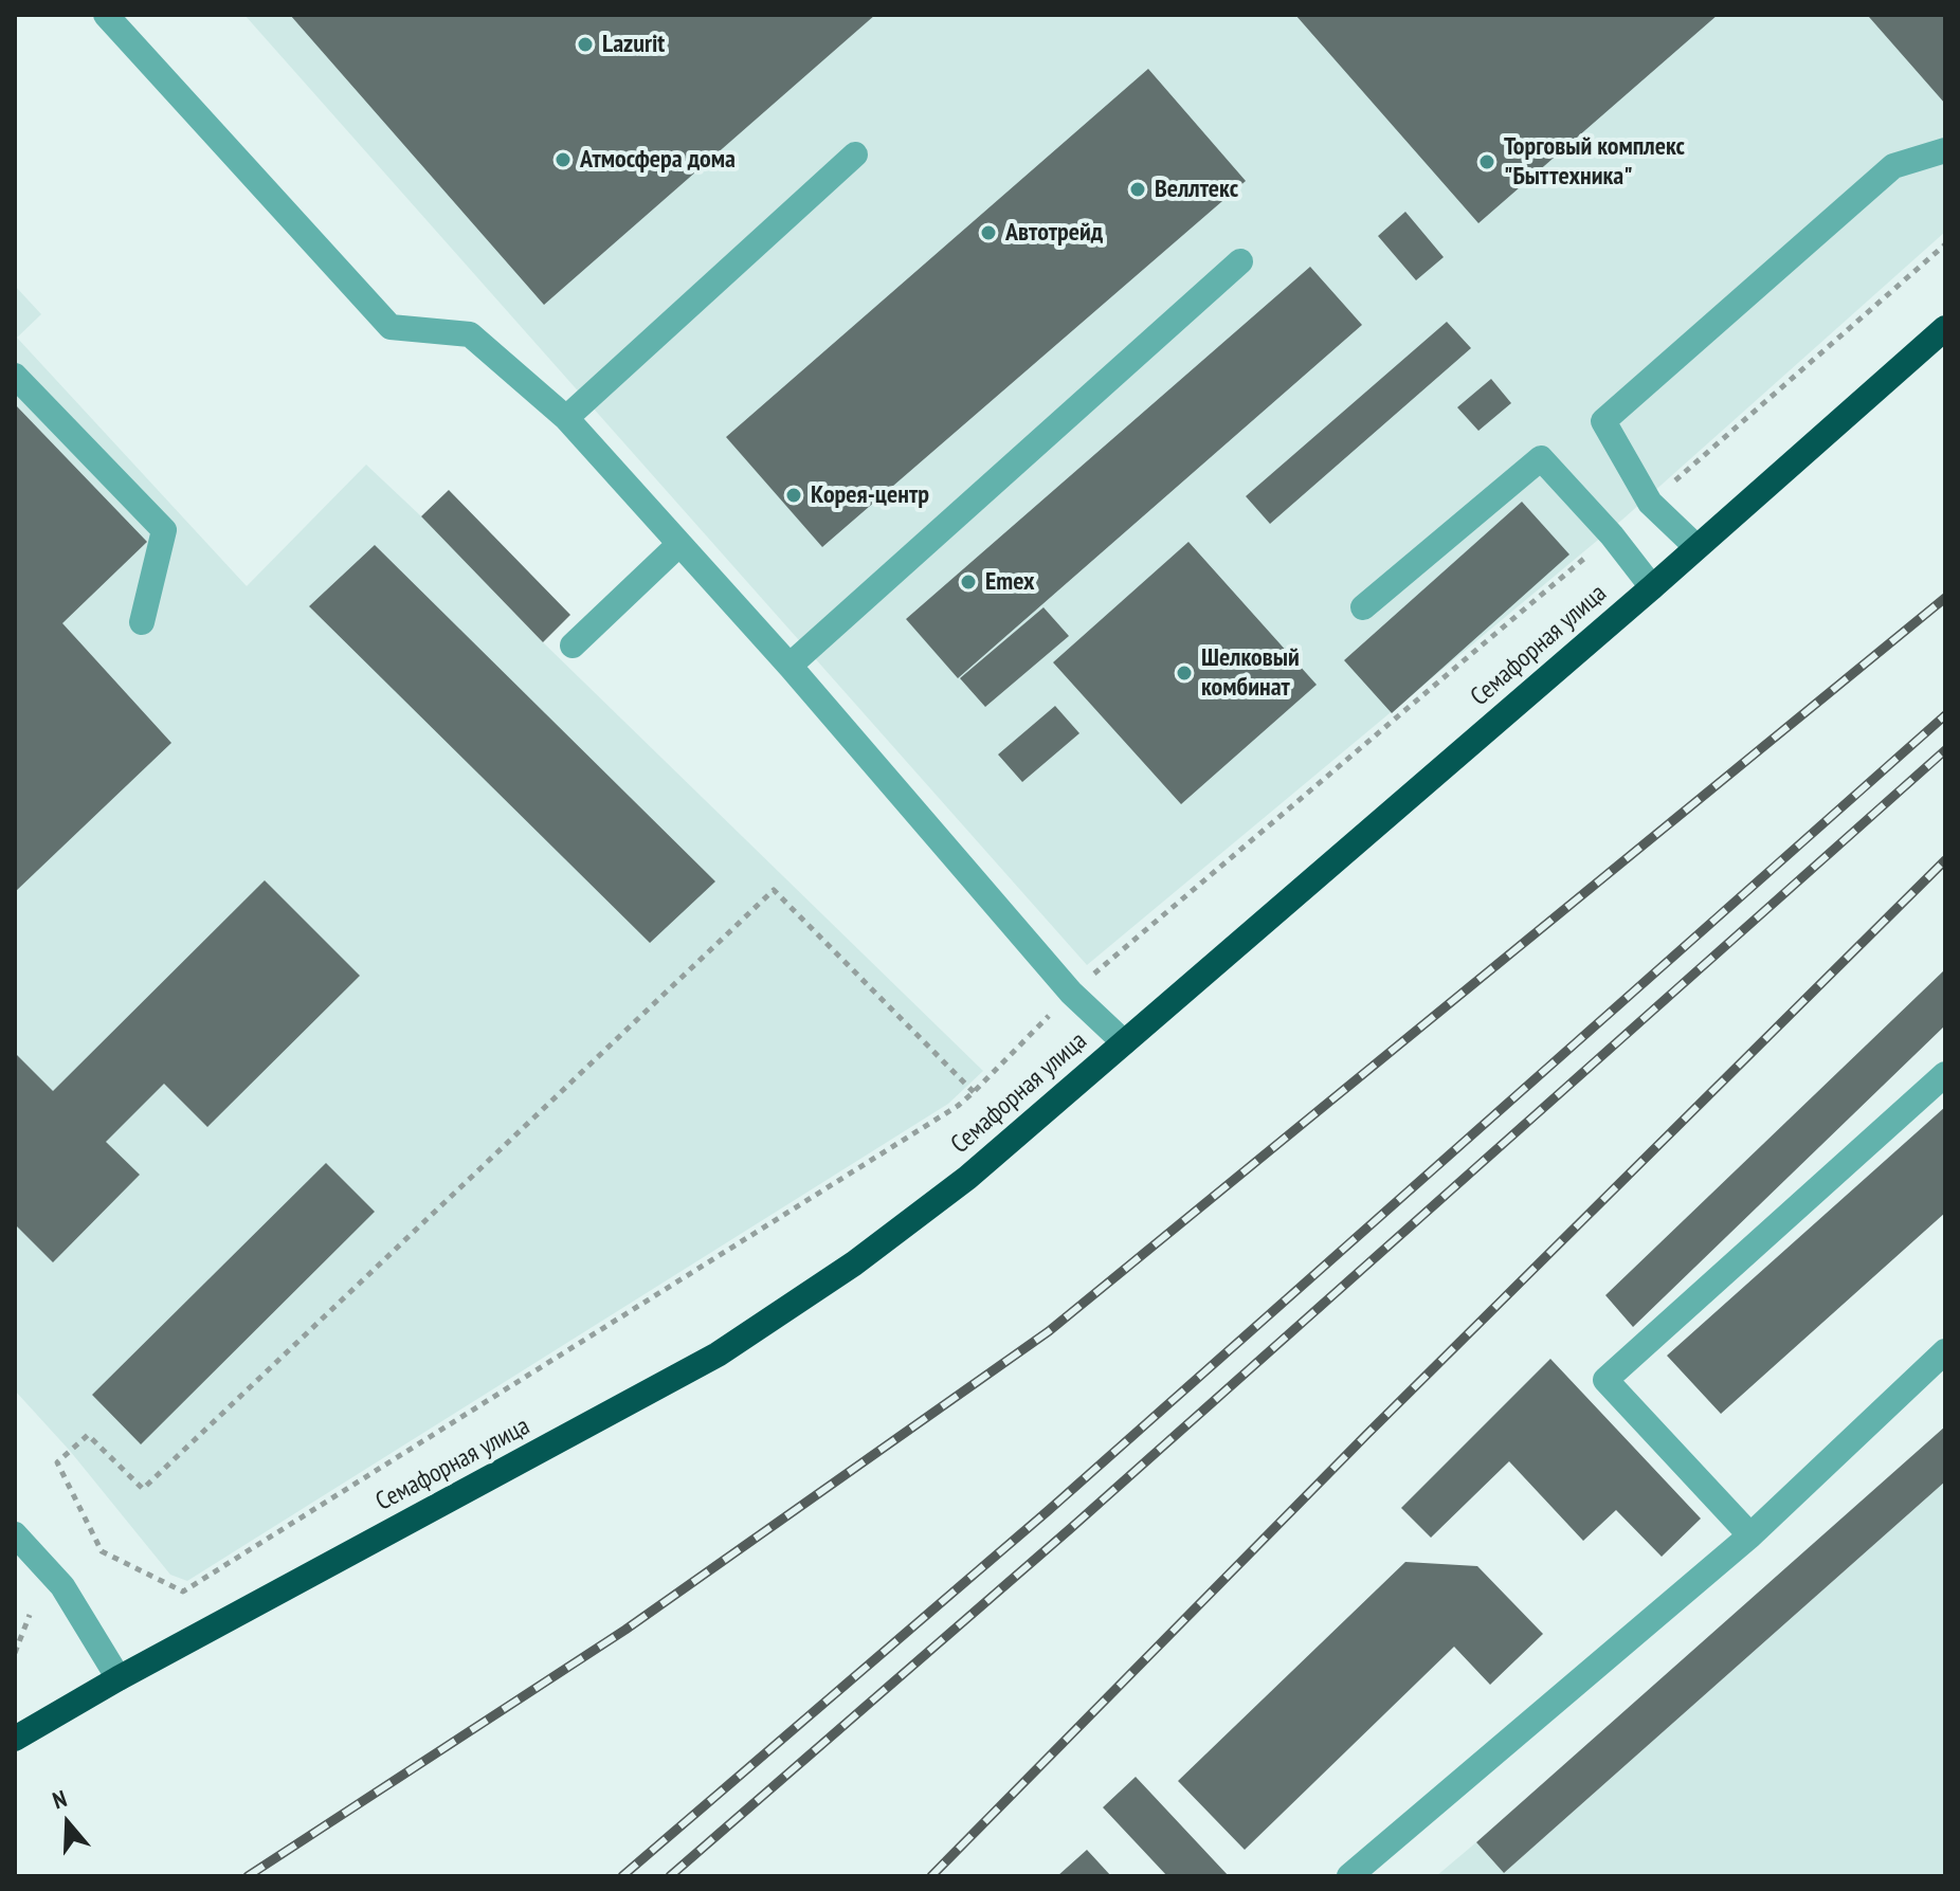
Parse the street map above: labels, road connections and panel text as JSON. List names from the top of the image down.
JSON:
{
  "streets": {
    "highway": ["Семафорная улица"]
  },
  "places": [
    "Lazurit",
    "Атмосфера дома",
    "Торговый комплекс \"Быттехника\"",
    "Веллтекс",
    "Автотрейд",
    "Корея-центр",
    "Emex",
    "Шелковый комбинат"
  ],
  "north": "top"
}
